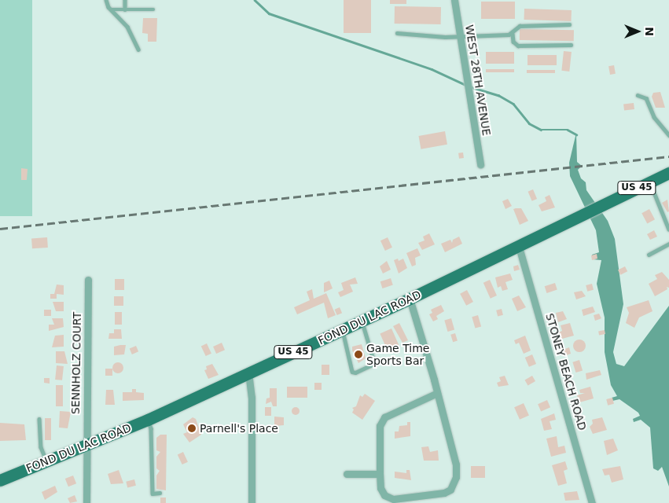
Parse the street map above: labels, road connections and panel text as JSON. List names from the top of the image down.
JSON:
{
  "streets": {
    "main road": ["US 45", "FOND DU LAC ROAD"],
    "street": ["WEST 28TH AVENUE", "SENNHOLZ COURT", "STONEY BEACH ROAD"]
  },
  "crossings": [
    ["FOND DU LAC ROAD", "SENNHOLZ COURT"],
    ["FOND DU LAC ROAD", "STONEY BEACH ROAD"]
  ],
  "places": ["Game Time Sports Bar", "Parnell's Place"],
  "north": "right"
}
